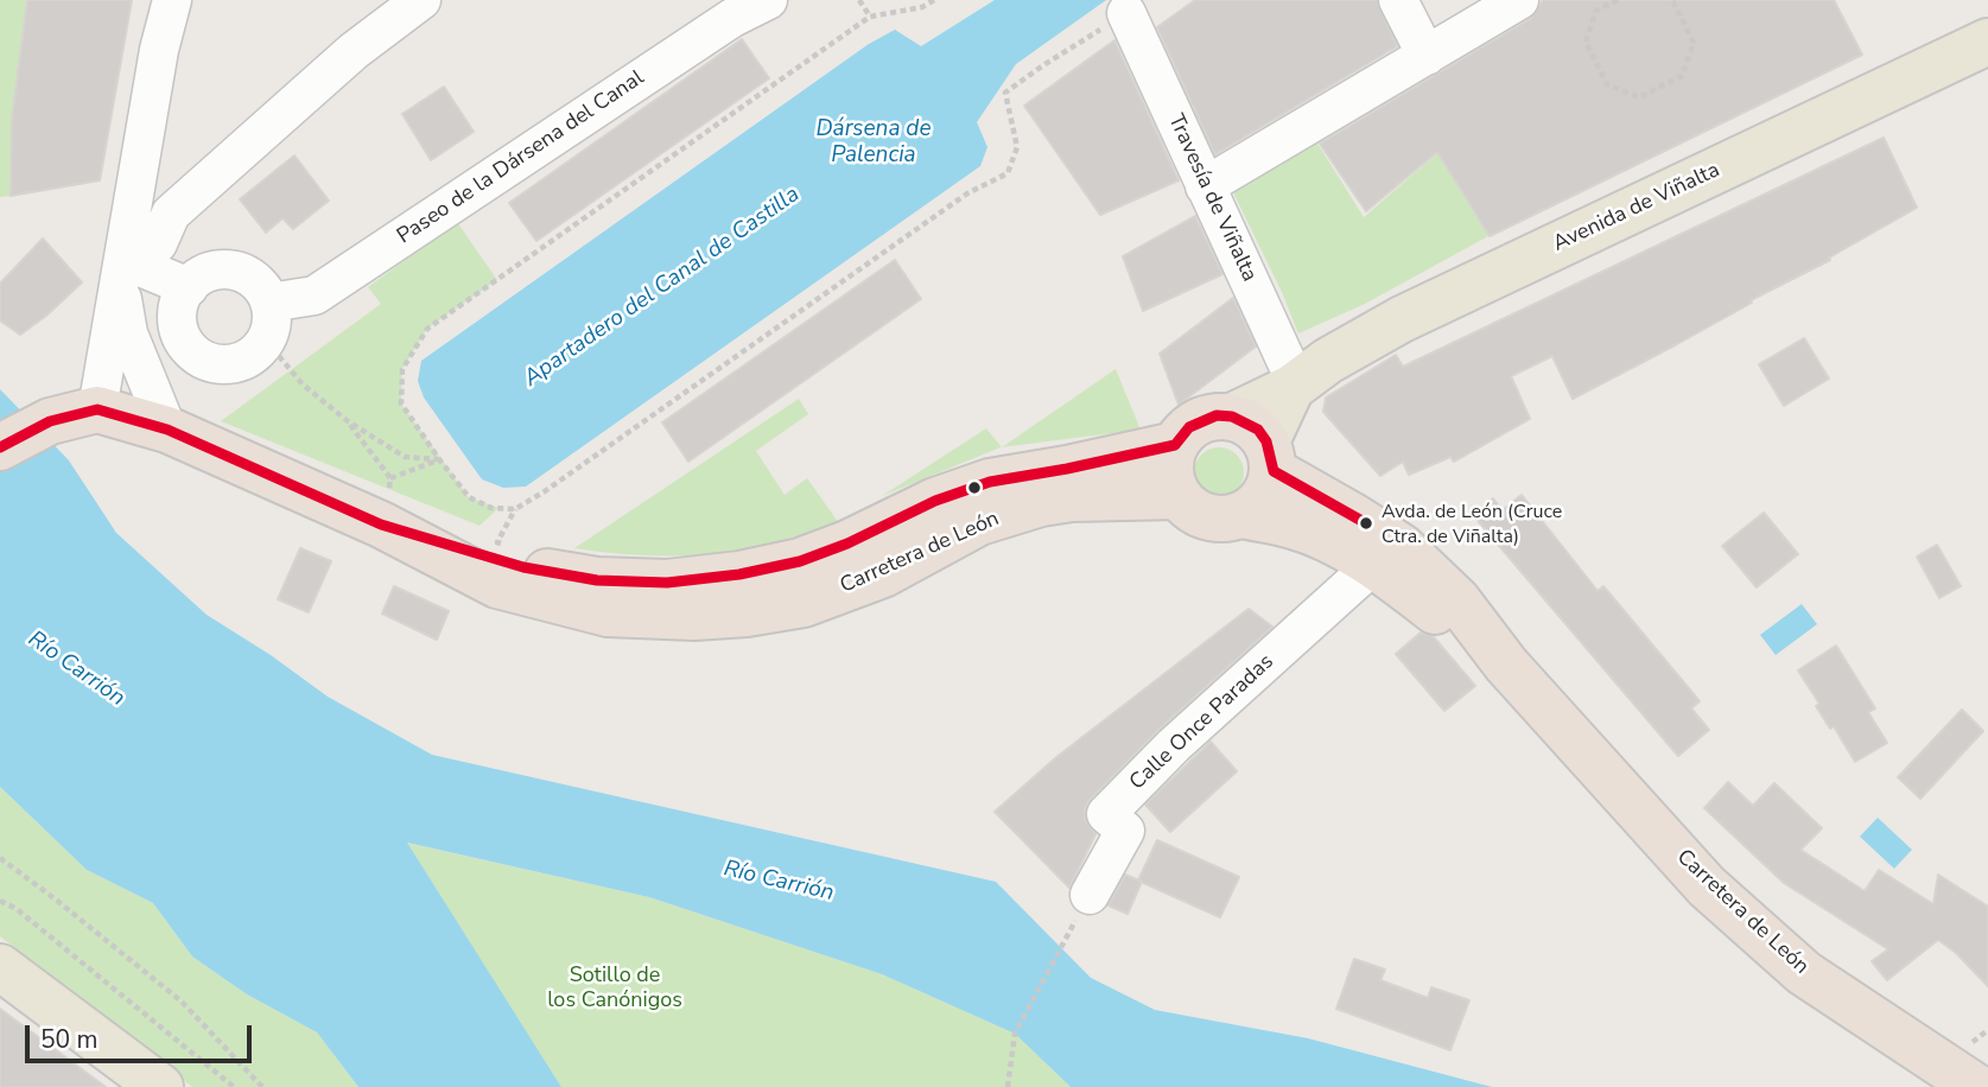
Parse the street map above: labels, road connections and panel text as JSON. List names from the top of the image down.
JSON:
{
  "streets": {
    "highway": ["Carretera de León"],
    "main road": ["Avenida de Viñalta"],
    "street": ["Paseo de la Dársena del Canal", "Travesía de Viñalta", "Calle Once Paradas"]
  },
  "crossings": [
    ["Travesía de Viñalta", "Avenida de Viñalta"],
    ["Carretera de León", "Calle Once Paradas"]
  ],
  "water": ["Dársena de Palencia", "Apartadero del Canal de Castilla", "Río Carrión"],
  "parks": ["Sotillo de los Canónigos"],
  "places": ["Avda. de León (Cruce Ctra. de Viñalta)"],
  "scale_bar": "50 m"
}
